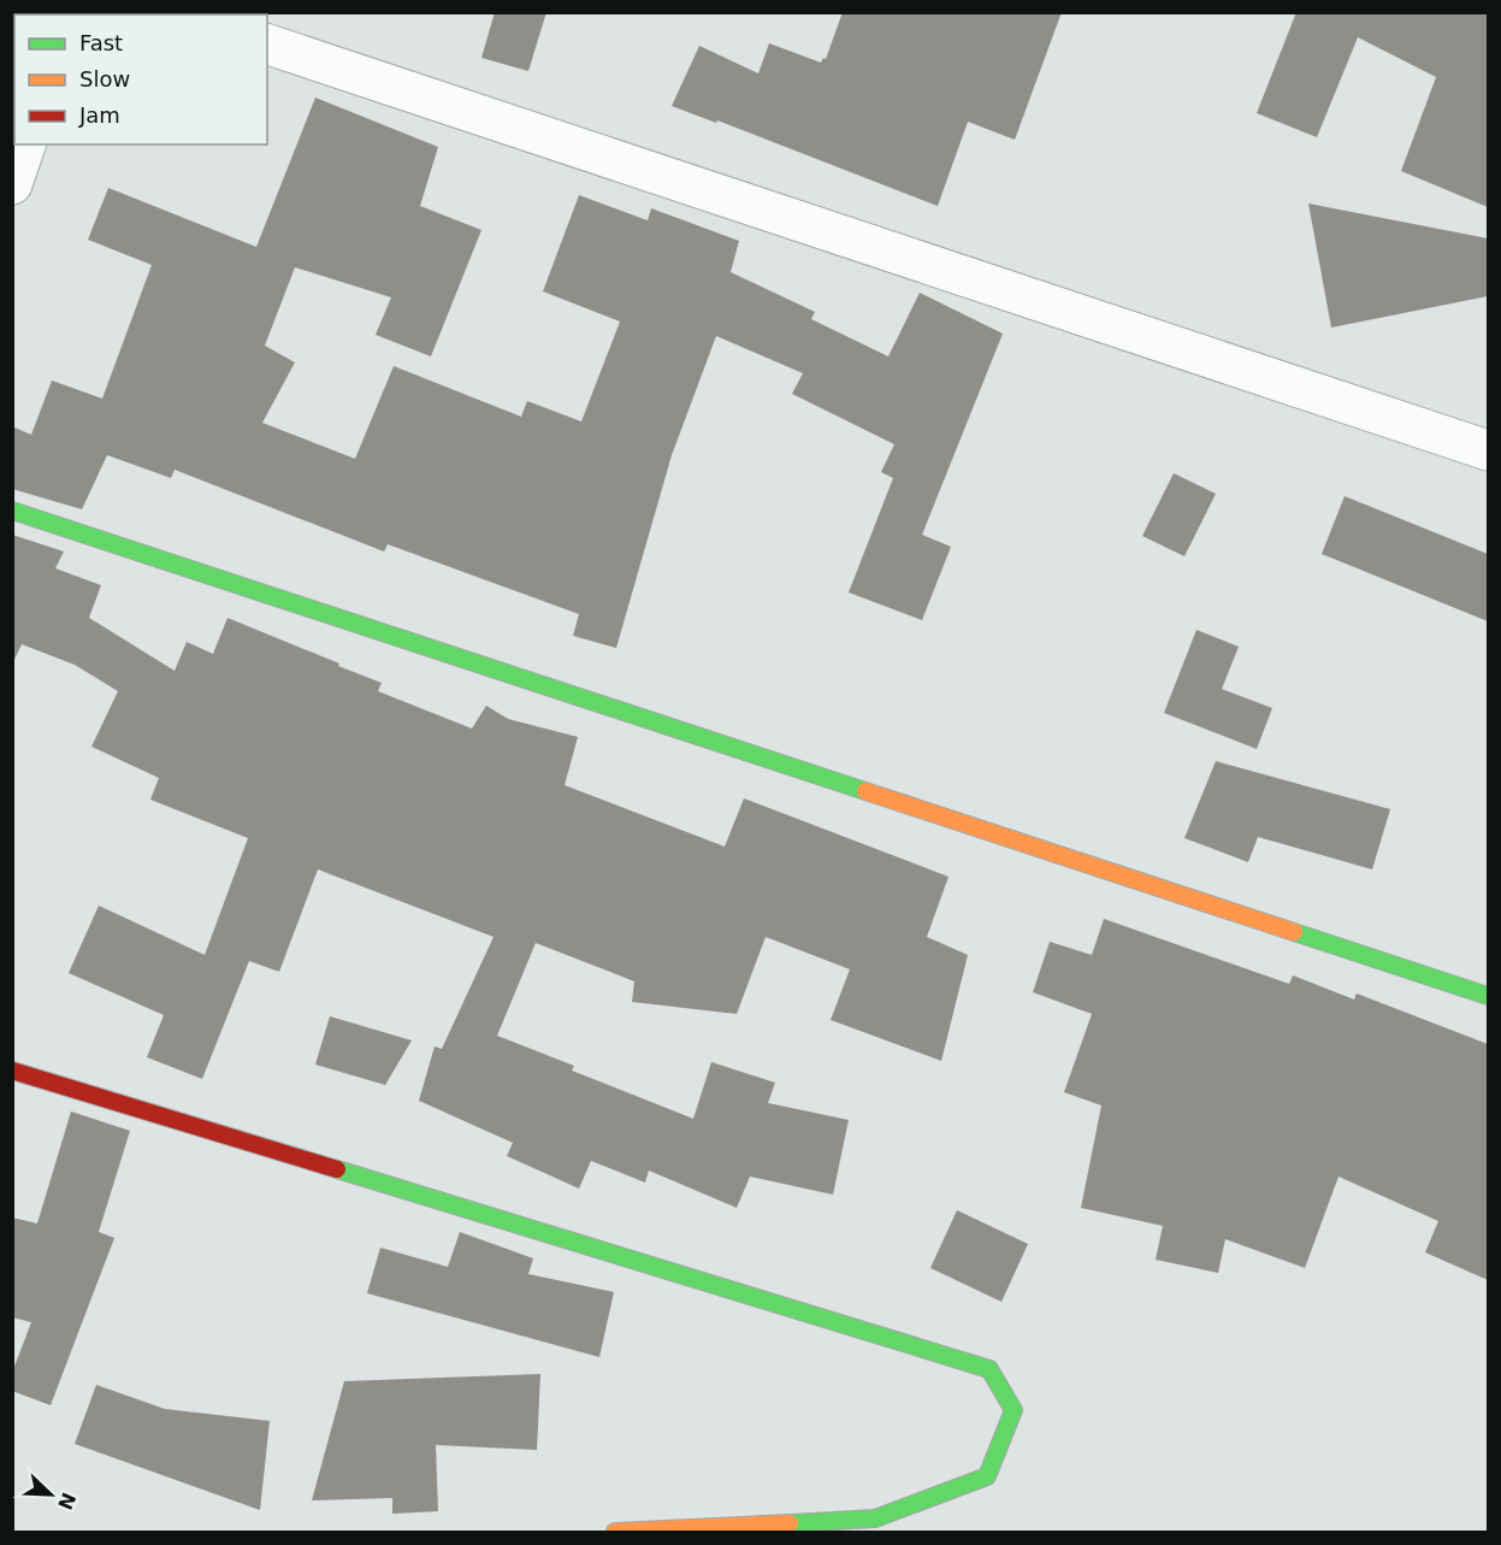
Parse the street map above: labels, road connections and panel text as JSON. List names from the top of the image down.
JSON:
{
  "legend": ["Fast", "Slow", "Jam"],
  "north": "bottom right"
}
